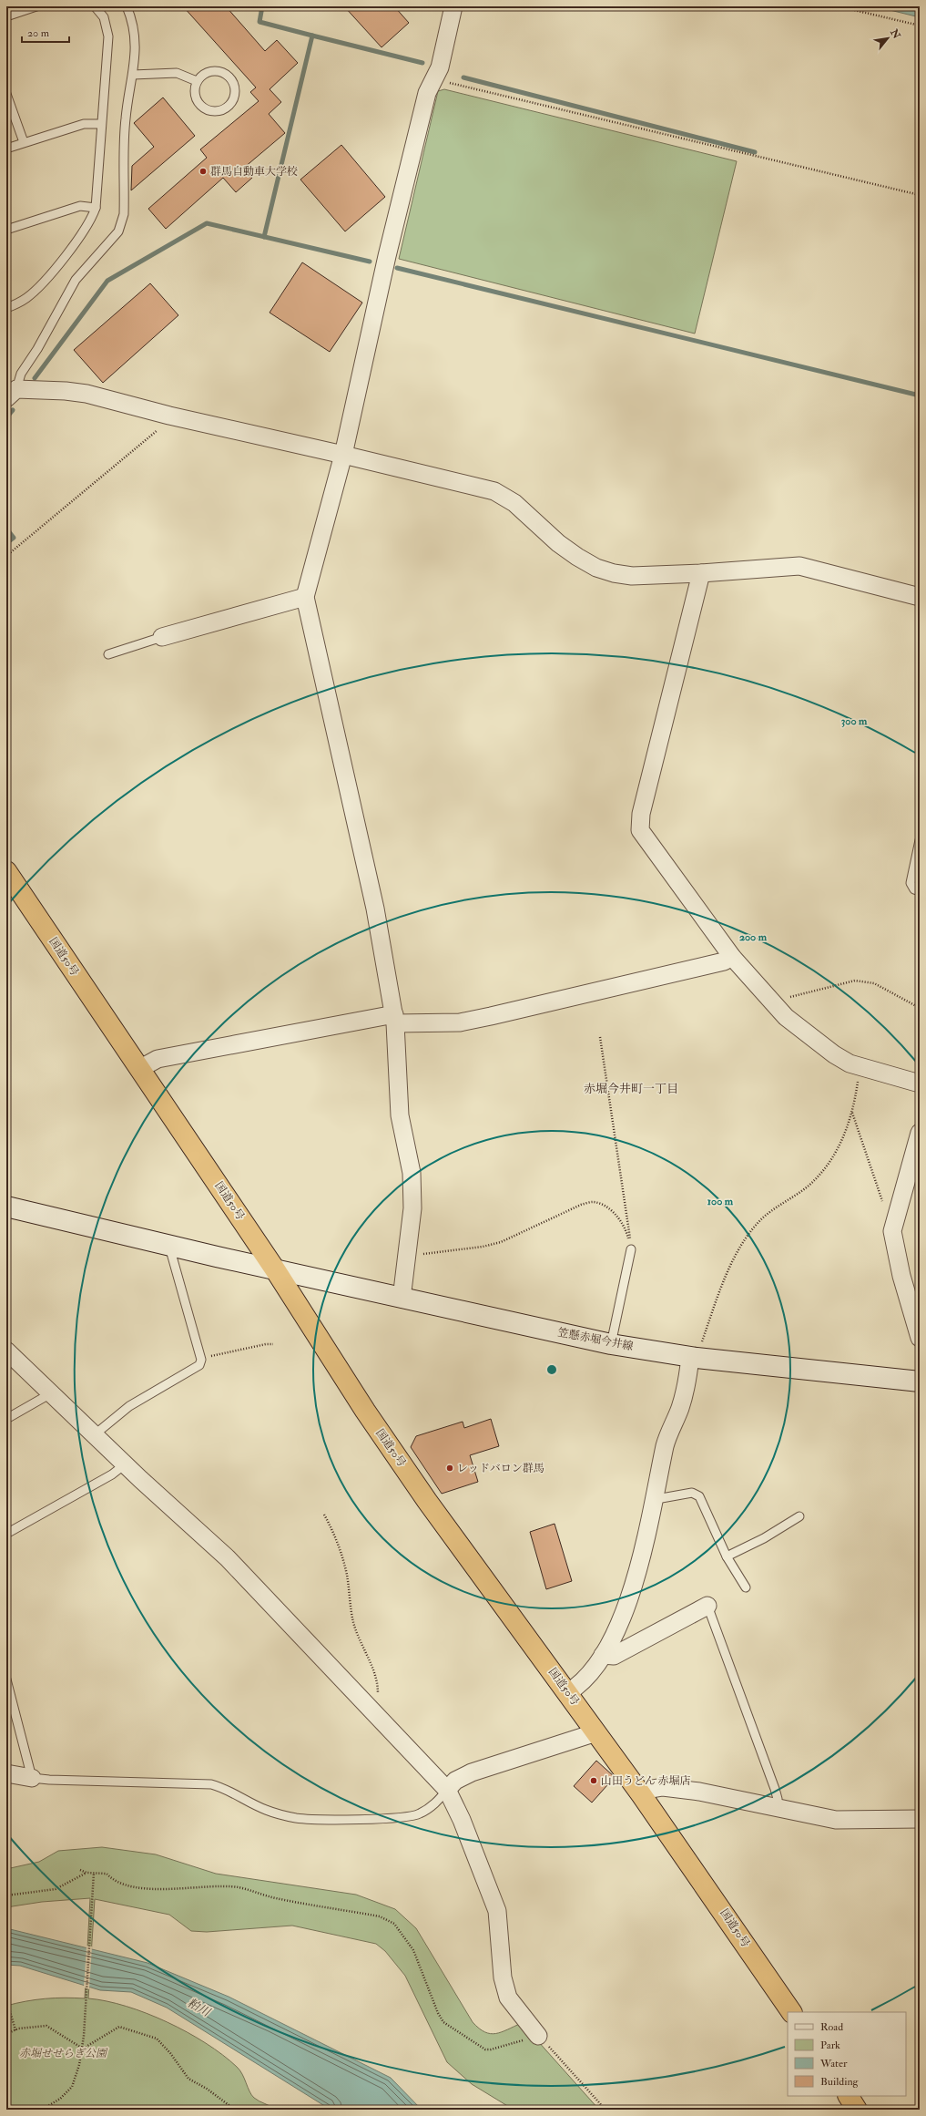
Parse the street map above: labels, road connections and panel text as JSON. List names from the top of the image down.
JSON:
{
  "streets": {
    "highway": ["国道50号"],
    "main road": ["笠懸赤堀今井線"]
  },
  "crossings": [
    ["国道50号", "笠懸赤堀今井線"]
  ],
  "districts": ["赤堀今井町一丁目"],
  "water": ["粕川"],
  "parks": ["赤堀せせらぎ公園"],
  "places": ["群馬自動車大学校", "レッドバロン群馬", "山田うどん 赤堀店"],
  "legend": [
    "Road",
    "Park",
    "Water",
    "Building"
  ],
  "scale_bar": "20 m",
  "north": "top right",
  "rings": ["300 m", "200 m", "100 m"]
}
